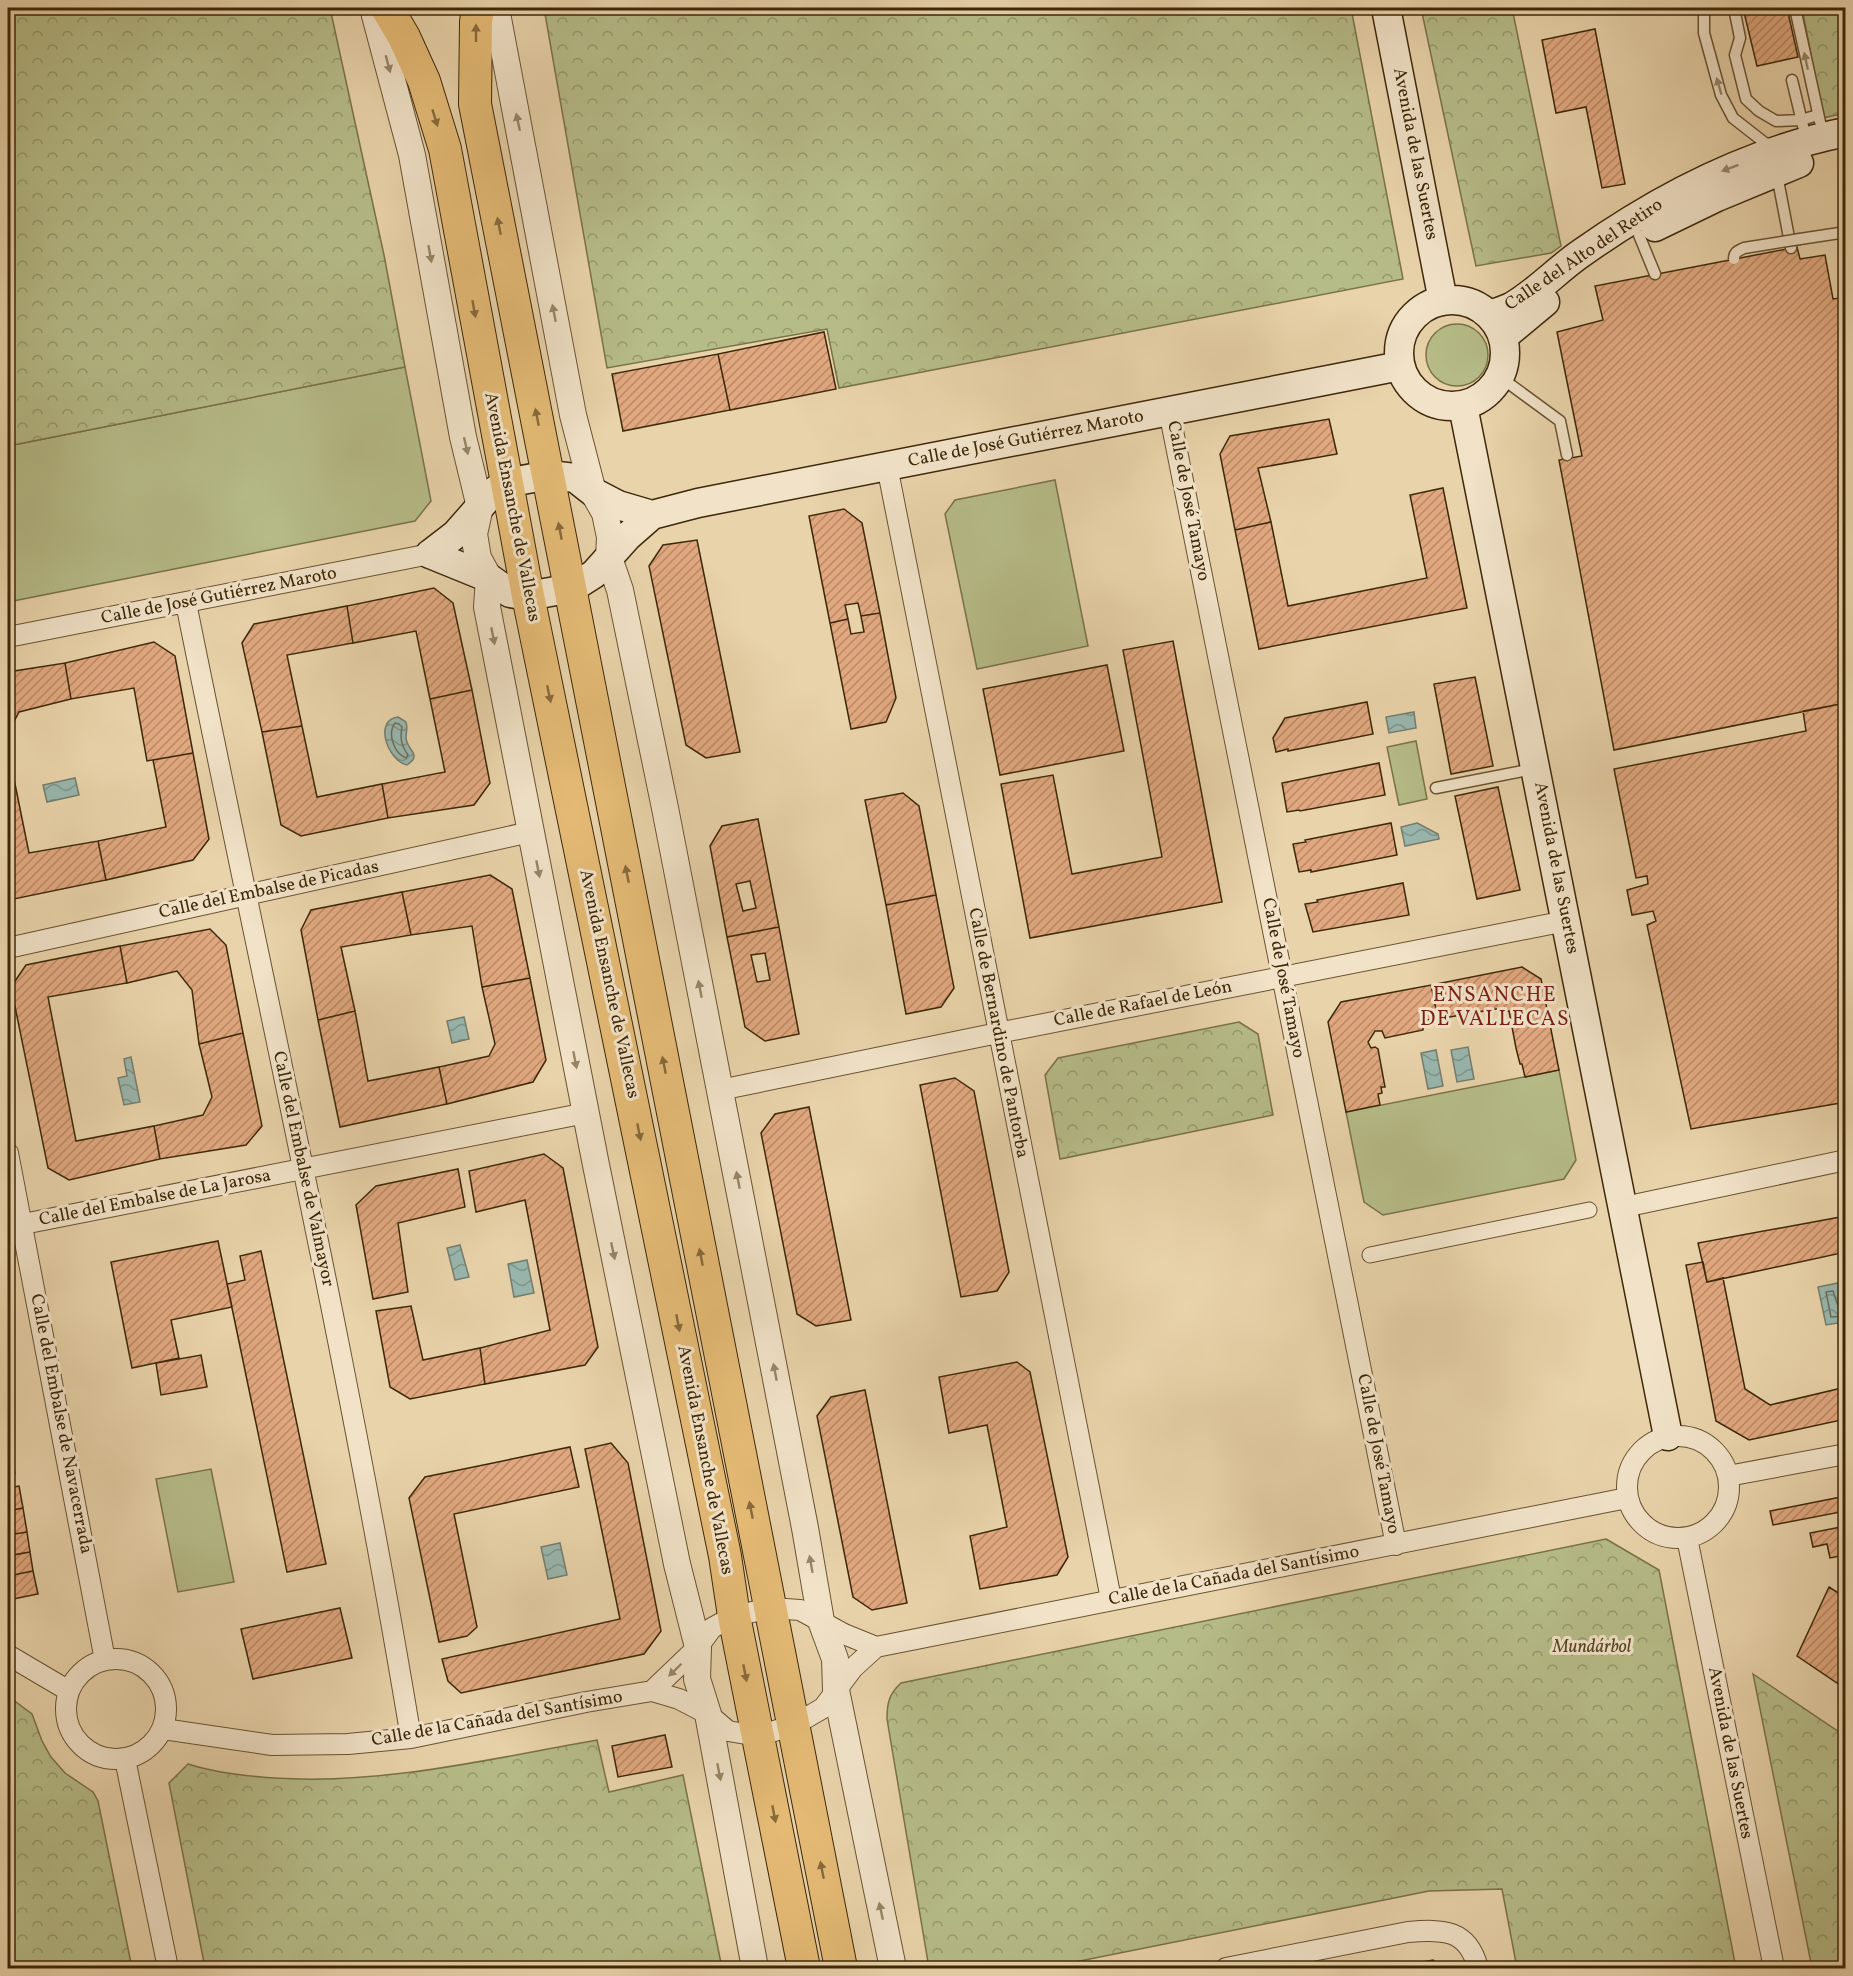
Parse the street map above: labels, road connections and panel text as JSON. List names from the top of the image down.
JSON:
{
  "streets": {
    "main road": [
      "Avenida de las Suertes",
      "Calle del Alto del Retiro",
      "Calle de José Gutiérrez Maroto",
      "Avenida Ensanche de Vallecas"
    ],
    "street": [
      "Calle de José Tamayo",
      "Calle del Embalse de Picadas",
      "Calle de Rafael de León",
      "Calle de Bernardino de Pantorba",
      "Calle del Embalse de Valmayor",
      "Calle del Embalse de La Jarosa",
      "Calle del Embalse de Navacerrada",
      "Calle de la Cañada del Santísimo"
    ]
  },
  "crossings": [
    ["Avenida de las Suertes", "Calle del Alto del Retiro"],
    ["Avenida de las Suertes", "Calle de José Gutiérrez Maroto"],
    ["Avenida de las Suertes", "Calle de Rafael de León"],
    ["Avenida de las Suertes", "Calle de la Cañada del Santísimo"],
    ["Calle del Alto del Retiro", "Calle de José Gutiérrez Maroto"],
    ["Calle de José Gutiérrez Maroto", "Calle de José Tamayo"],
    ["Calle de José Gutiérrez Maroto", "Avenida Ensanche de Vallecas"],
    ["Calle de José Gutiérrez Maroto", "Calle de Bernardino de Pantorba"],
    ["Calle de José Gutiérrez Maroto", "Calle del Embalse de Valmayor"],
    ["Calle de José Tamayo", "Calle de Rafael de León"],
    ["Calle de José Tamayo", "Calle de la Cañada del Santísimo"],
    ["Avenida Ensanche de Vallecas", "Calle del Embalse de Picadas"],
    ["Avenida Ensanche de Vallecas", "Calle del Embalse de La Jarosa"],
    ["Avenida Ensanche de Vallecas", "Calle de la Cañada del Santísimo"],
    ["Calle del Embalse de Picadas", "Calle del Embalse de Valmayor"],
    ["Calle de Rafael de León", "Calle de Bernardino de Pantorba"],
    ["Calle de Bernardino de Pantorba", "Calle de la Cañada del Santísimo"],
    ["Calle del Embalse de Valmayor", "Calle del Embalse de La Jarosa"],
    ["Calle del Embalse de Valmayor", "Calle de la Cañada del Santísimo"],
    ["Calle del Embalse de La Jarosa", "Calle del Embalse de Navacerrada"],
    ["Calle del Embalse de Navacerrada", "Calle de la Cañada del Santísimo"]
  ],
  "districts": ["ENSANCHE DE VALLECAS"],
  "parks": ["Mundárbol"]
}
